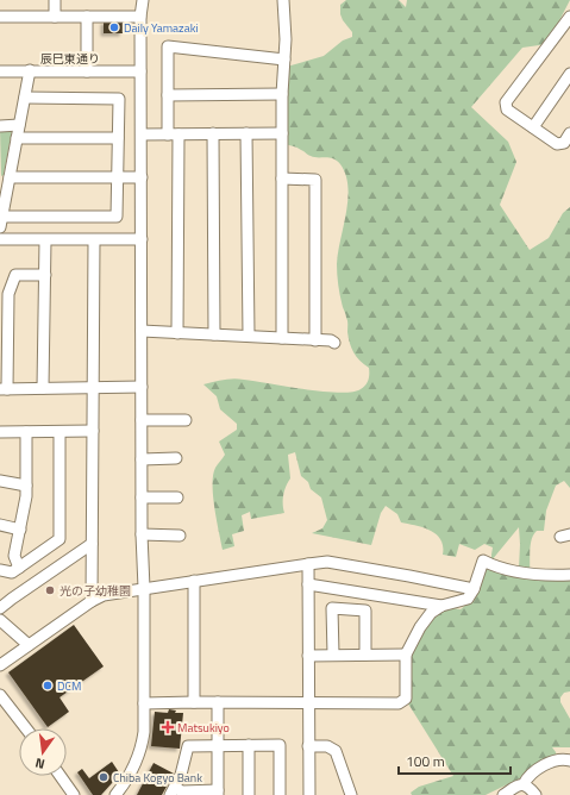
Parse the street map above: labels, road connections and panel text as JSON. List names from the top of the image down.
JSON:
{
  "streets": {
    "street": ["辰巳東通り"]
  },
  "places": {
    "other": [
      "Daily Yamazaki",
      "光の子幼稚園",
      "DCM",
      "Chiba Kogyo Bank"
    ],
    "health": ["Matsukiyo"]
  },
  "scale_bar": "100 m",
  "north": "bottom"
}
